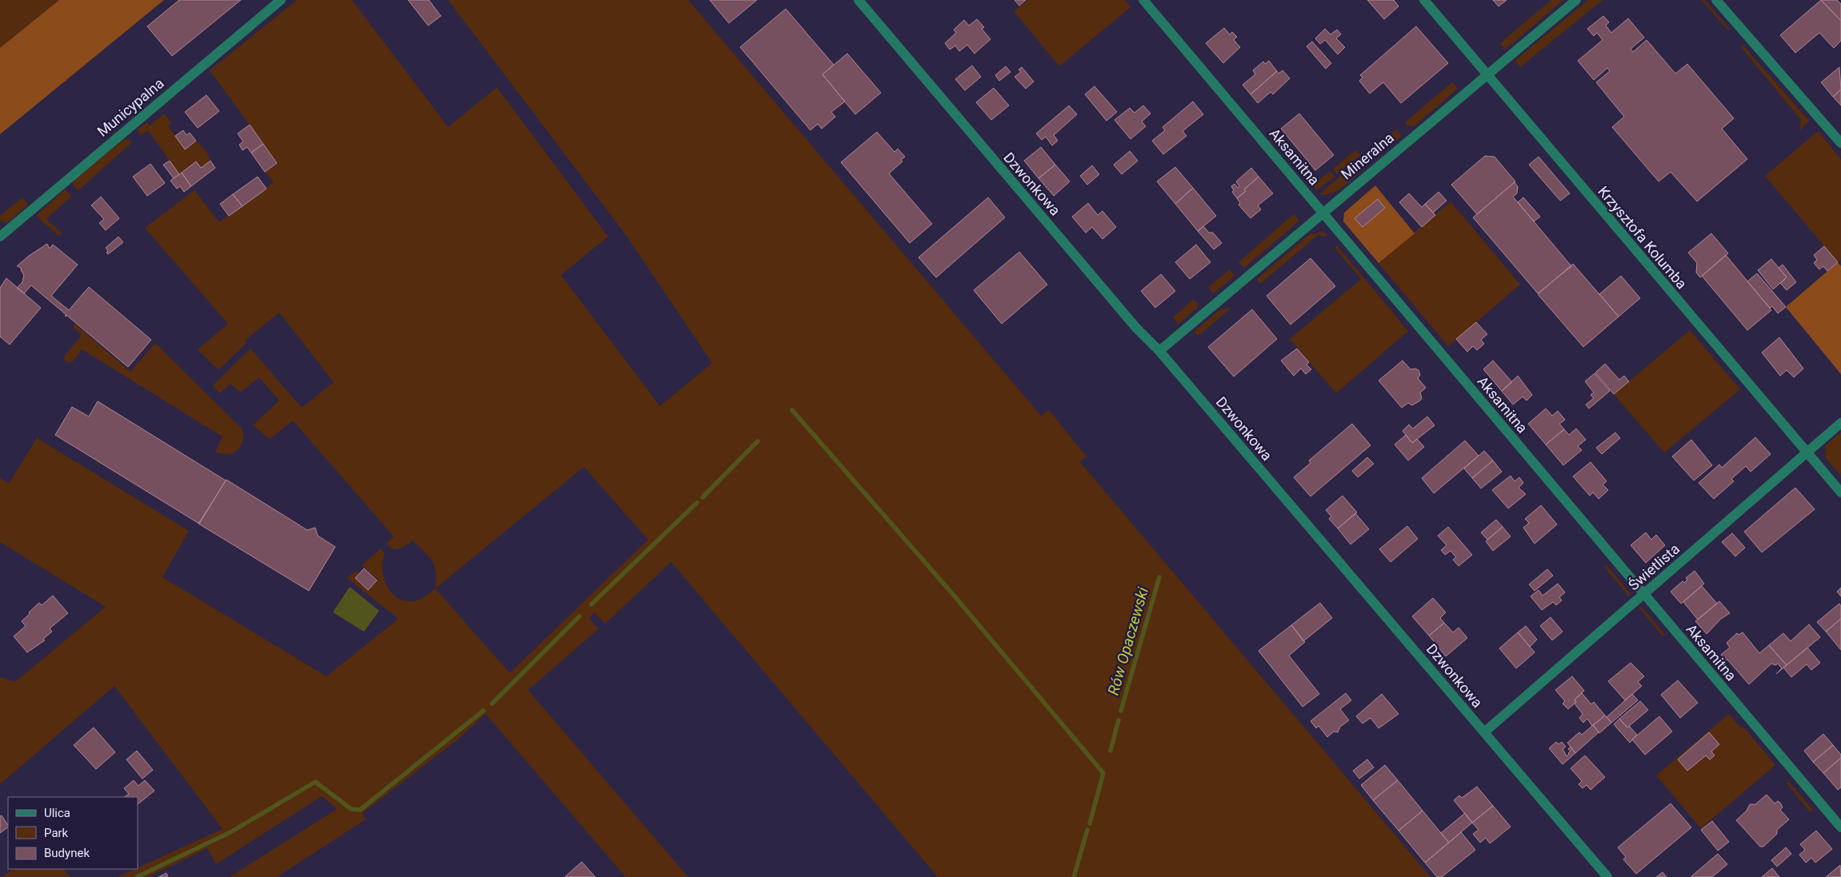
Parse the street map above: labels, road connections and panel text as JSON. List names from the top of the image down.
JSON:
{
  "streets": {
    "street": [
      "Municypalna",
      "Mineralna",
      "Aksamitna",
      "Dzwonkowa",
      "Krzysztofa Kolumba",
      "Świetlista"
    ]
  },
  "crossings": [
    ["Mineralna", "Aksamitna"],
    ["Mineralna", "Dzwonkowa"],
    ["Mineralna", "Krzysztofa Kolumba"],
    ["Aksamitna", "Świetlista"],
    ["Dzwonkowa", "Świetlista"],
    ["Krzysztofa Kolumba", "Świetlista"]
  ],
  "water": ["Rów Opaczewski"],
  "legend": ["Ulica", "Park", "Budynek"]
}
